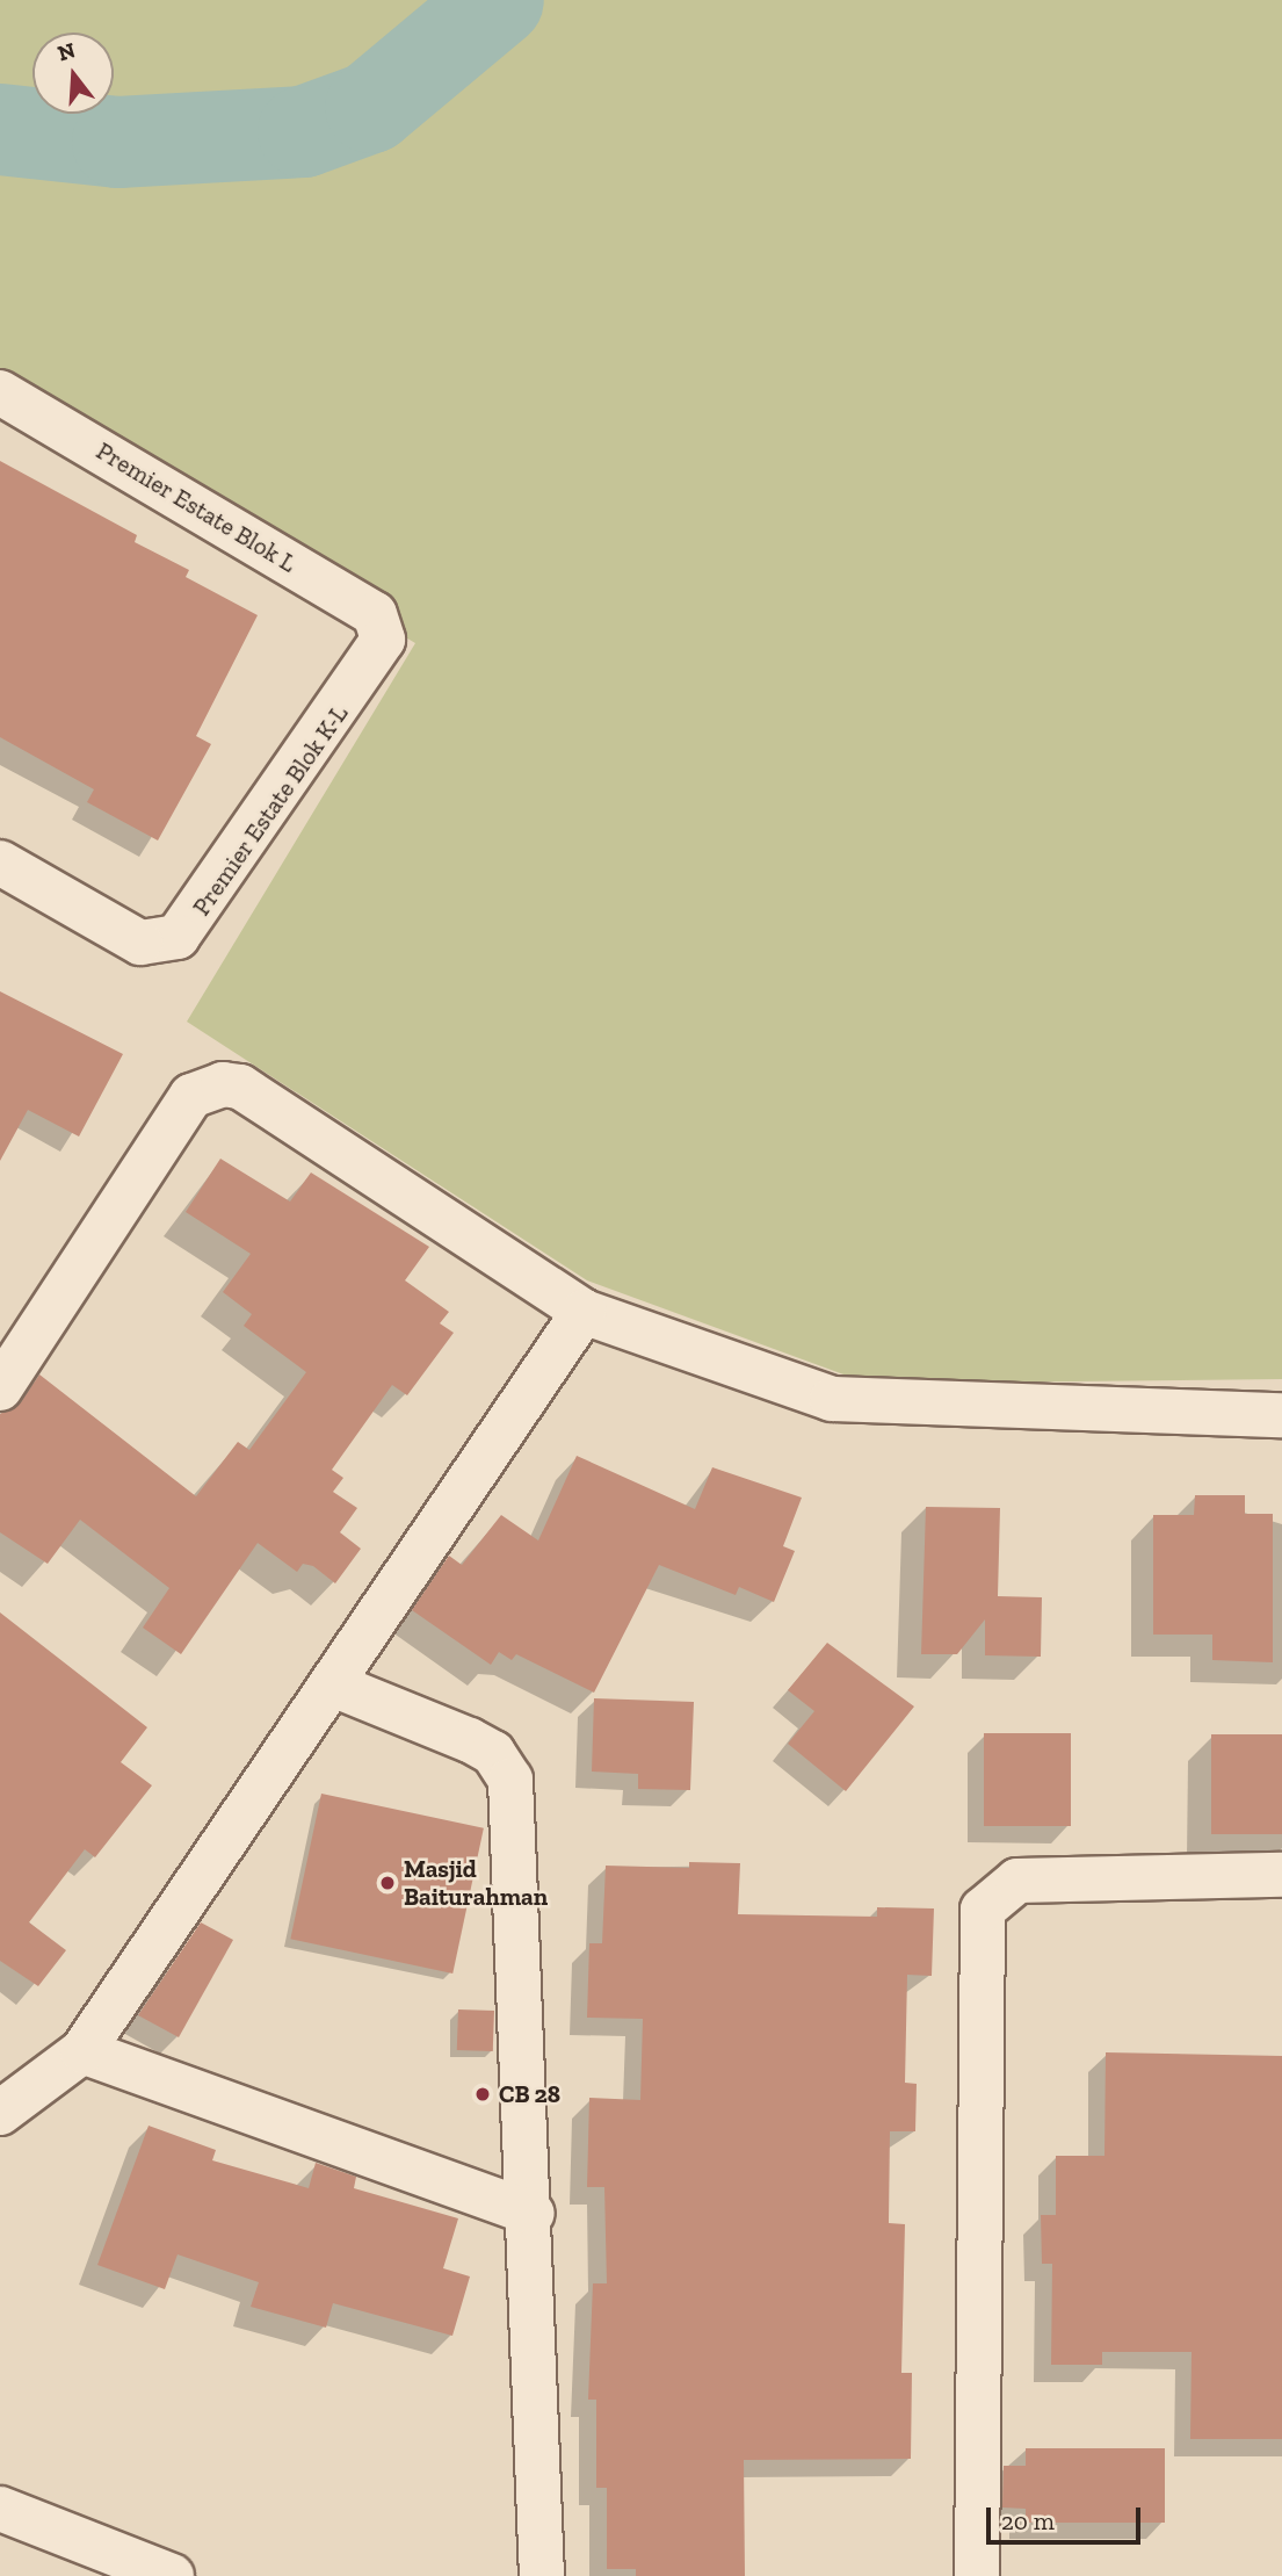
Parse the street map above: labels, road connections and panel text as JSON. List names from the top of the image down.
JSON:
{
  "streets": {
    "street": ["Premier Estate Blok L", "Premier Estate Blok K-L"]
  },
  "crossings": [
    ["Premier Estate Blok L", "Premier Estate Blok K-L"]
  ],
  "places": ["Masjid Baiturahman", "CB 28"],
  "scale_bar": "20 m",
  "north": "top"
}
